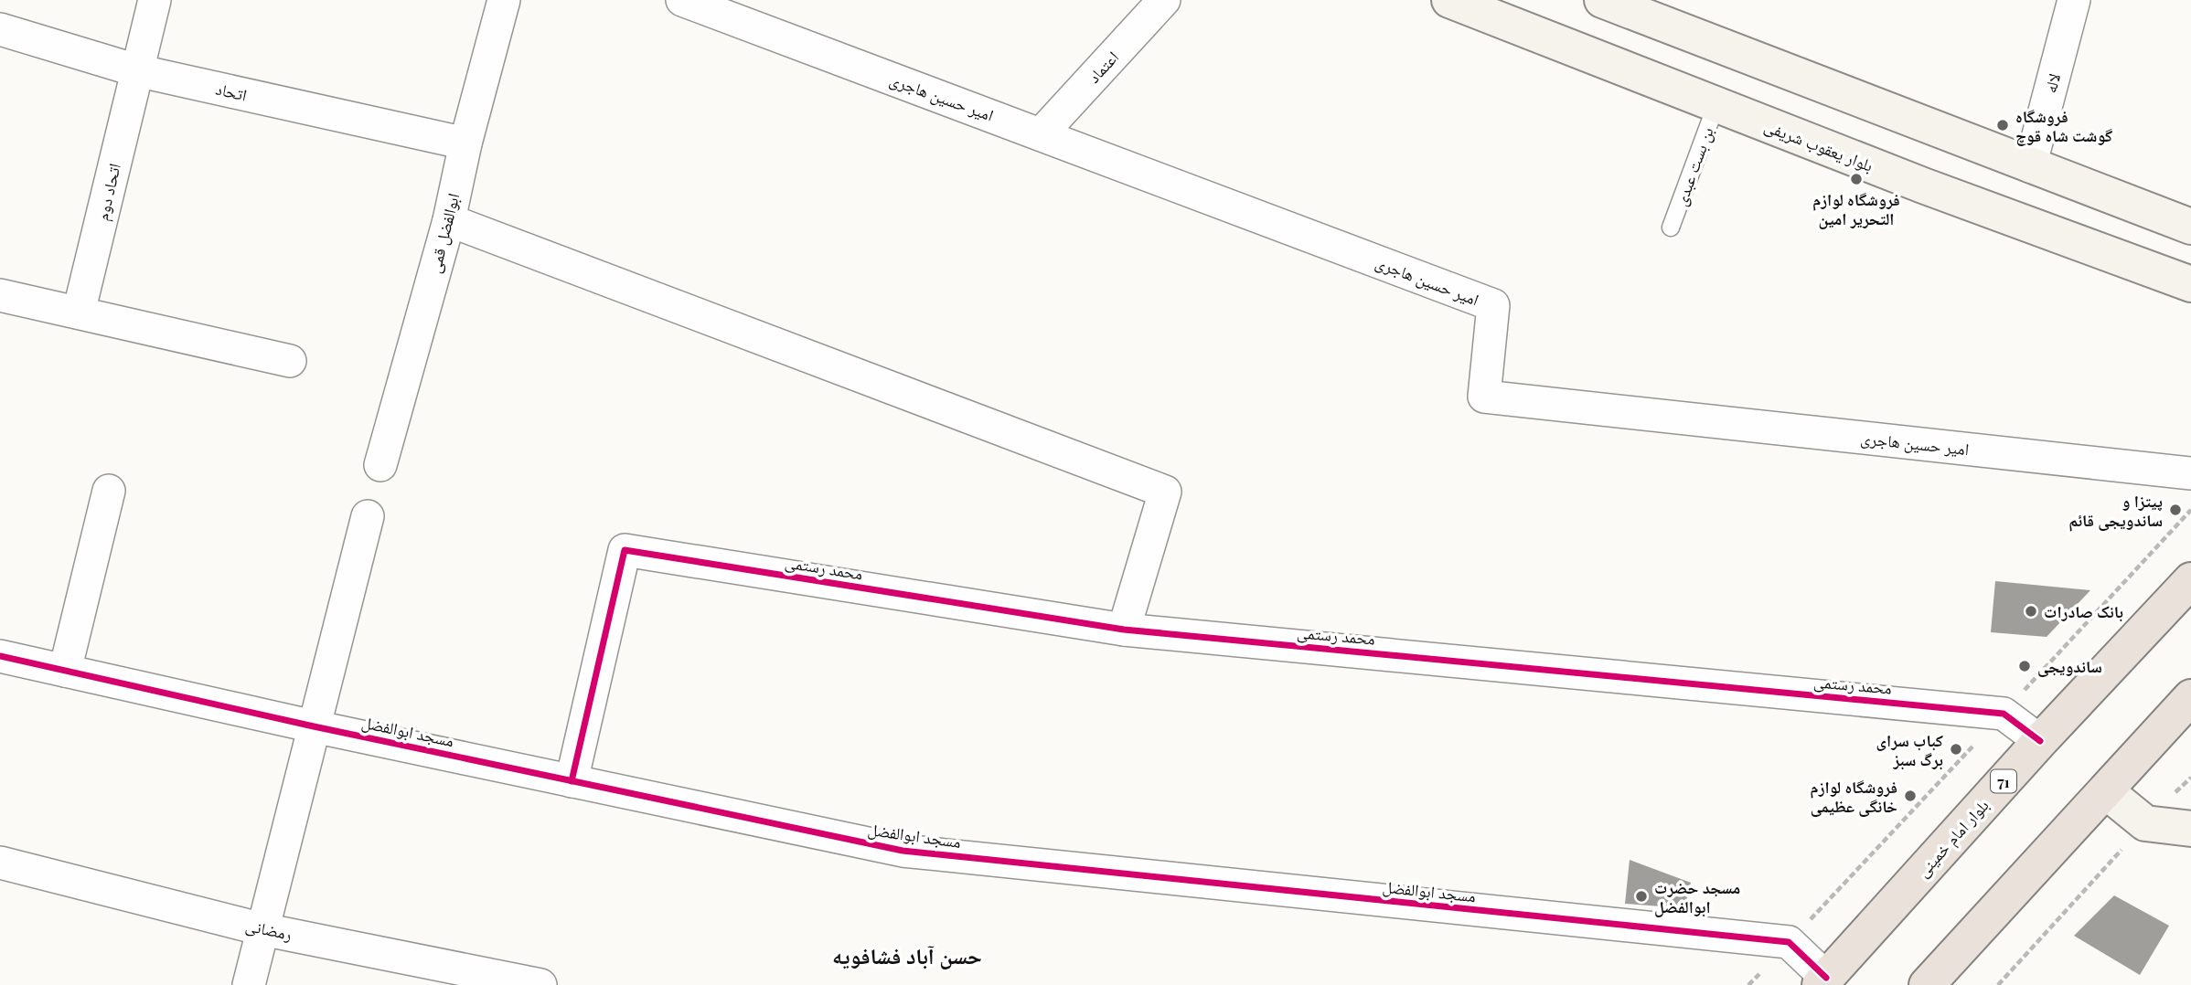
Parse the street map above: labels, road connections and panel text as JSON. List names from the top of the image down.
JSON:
{
  "streets": {
    "highway": ["71", "بلوار امام خمینی"],
    "main road": ["بلوار یعقوب شریفی"],
    "street": [
      "اعتماد",
      "لاله",
      "اتحاد",
      "امیر حسین هاجری",
      "اتحاد دوم",
      "ابوالفضل قمی",
      "محمد رستمی",
      "مسجد ابوالفضل",
      "رمضانی"
    ],
    "lane": ["بن بست عبدی"]
  },
  "crossings": [
    ["اعتماد", "امیر حسین هاجری"],
    ["اتحاد", "اتحاد دوم"],
    ["اتحاد", "ابوالفضل قمی"],
    ["بلوار یعقوب شریفی", "بن بست عبدی"],
    ["محمد رستمی", "مسجد ابوالفضل"]
  ],
  "districts": ["حسن آباد فشافویه"],
  "places": [
    "فروشگاه گوشت شاه قوچ",
    "فروشگاه لوازم التحریر امین",
    "پیتزا و ساندویجی قائم",
    "بانک صادرات",
    "ساندویجی",
    "کباب سرای برگ سبز",
    "فروشگاه لوازم خانگی عظیمی",
    "مسجد حضرت ابوالفضل"
  ]
}
